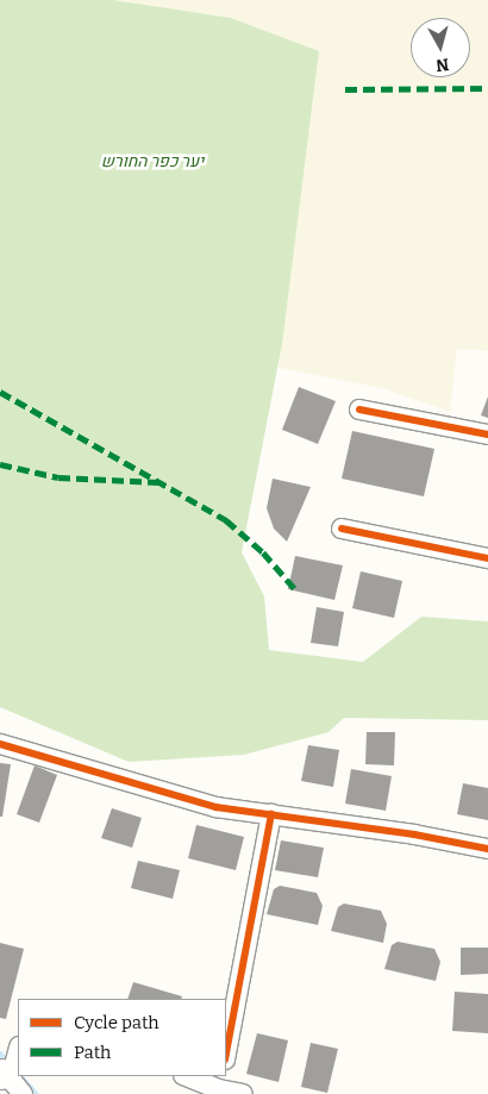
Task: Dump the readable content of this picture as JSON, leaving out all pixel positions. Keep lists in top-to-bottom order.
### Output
{
  "parks": ["יער כפר החורש"],
  "legend": ["Cycle path", "Path"],
  "north": "bottom"
}
